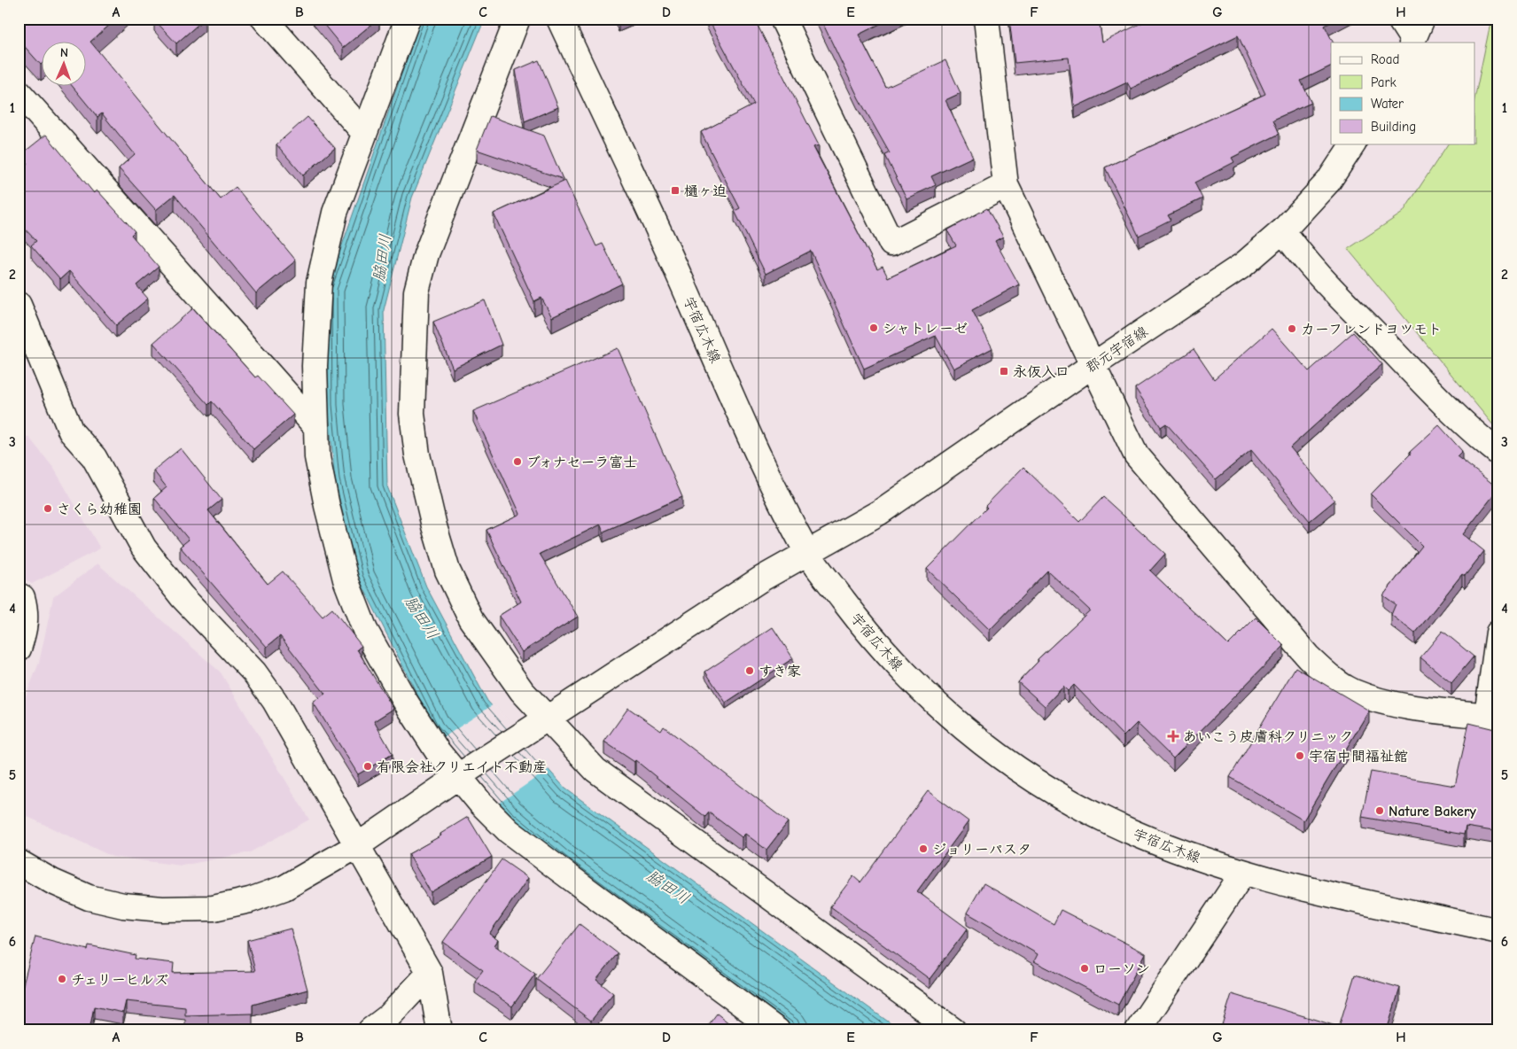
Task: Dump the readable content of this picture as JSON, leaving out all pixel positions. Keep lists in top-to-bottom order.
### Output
{
  "streets": {
    "street": ["宇宿広木線", "郡元宇宿線"]
  },
  "crossings": [
    ["宇宿広木線", "郡元宇宿線"]
  ],
  "water": ["脇田川"],
  "places": {
    "transit": ["樋ヶ迫", "永仮入口"],
    "other": [
      "シャトレーゼ",
      "カーフレンドヨツモト",
      "ブォナセーラ富士",
      "さくら幼稚園",
      "すき家",
      "宇宿中間福祉館",
      "有限会社クリエイト不動産",
      "Nature Bakery",
      "ジョリーパスタ",
      "ローソン",
      "チェリーヒルズ"
    ],
    "health": ["あいこう皮膚科クリニック"]
  },
  "legend": [
    "Road",
    "Park",
    "Water",
    "Building"
  ],
  "north": "top",
  "grid": {
    "columns": [
      "A",
      "B",
      "C",
      "D",
      "E",
      "F",
      "G",
      "H"
    ],
    "rows": [
      "1",
      "2",
      "3",
      "4",
      "5",
      "6"
    ]
  }
}
